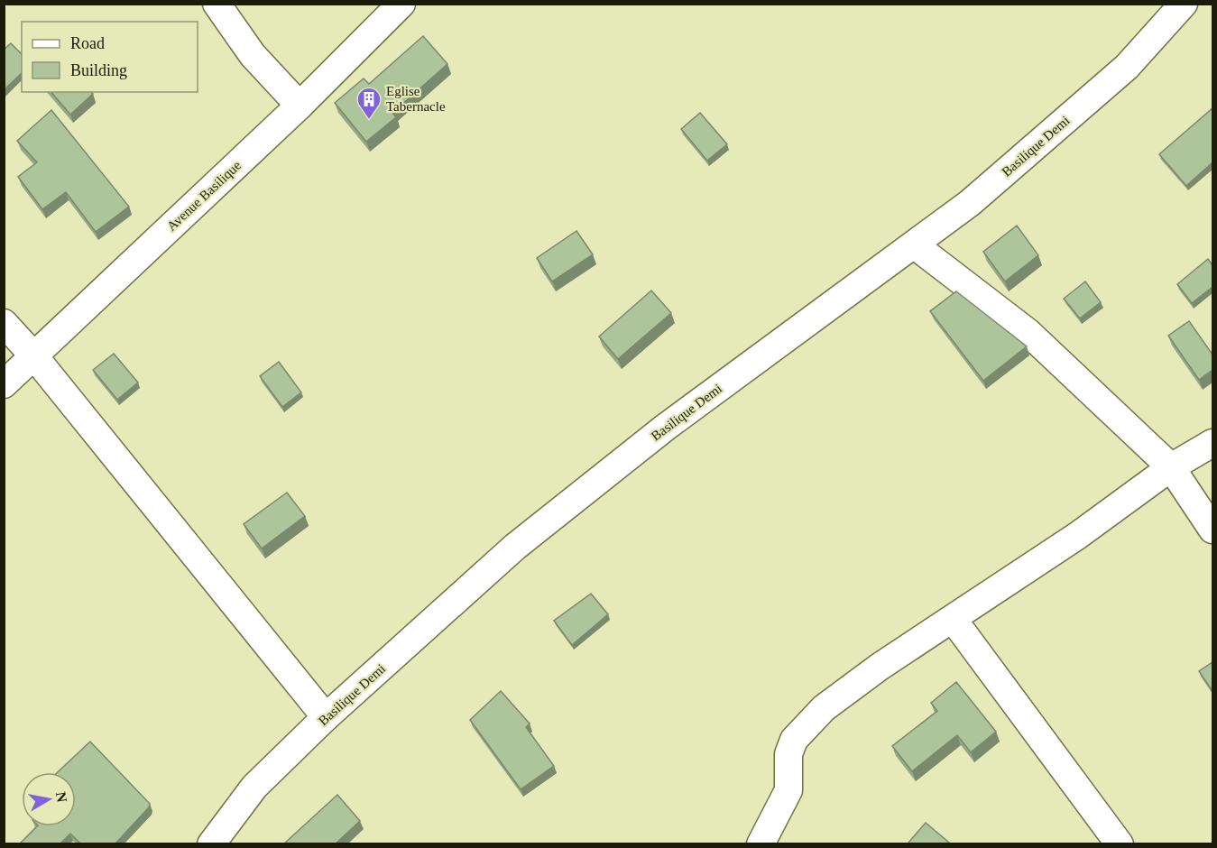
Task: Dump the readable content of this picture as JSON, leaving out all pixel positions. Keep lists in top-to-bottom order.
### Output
{
  "streets": {
    "street": ["Basilique Demi", "Avenue Basilique"]
  },
  "places": {
    "building": ["Eglise Tabernacle"]
  },
  "legend": ["Road", "Building"],
  "north": "right"
}
